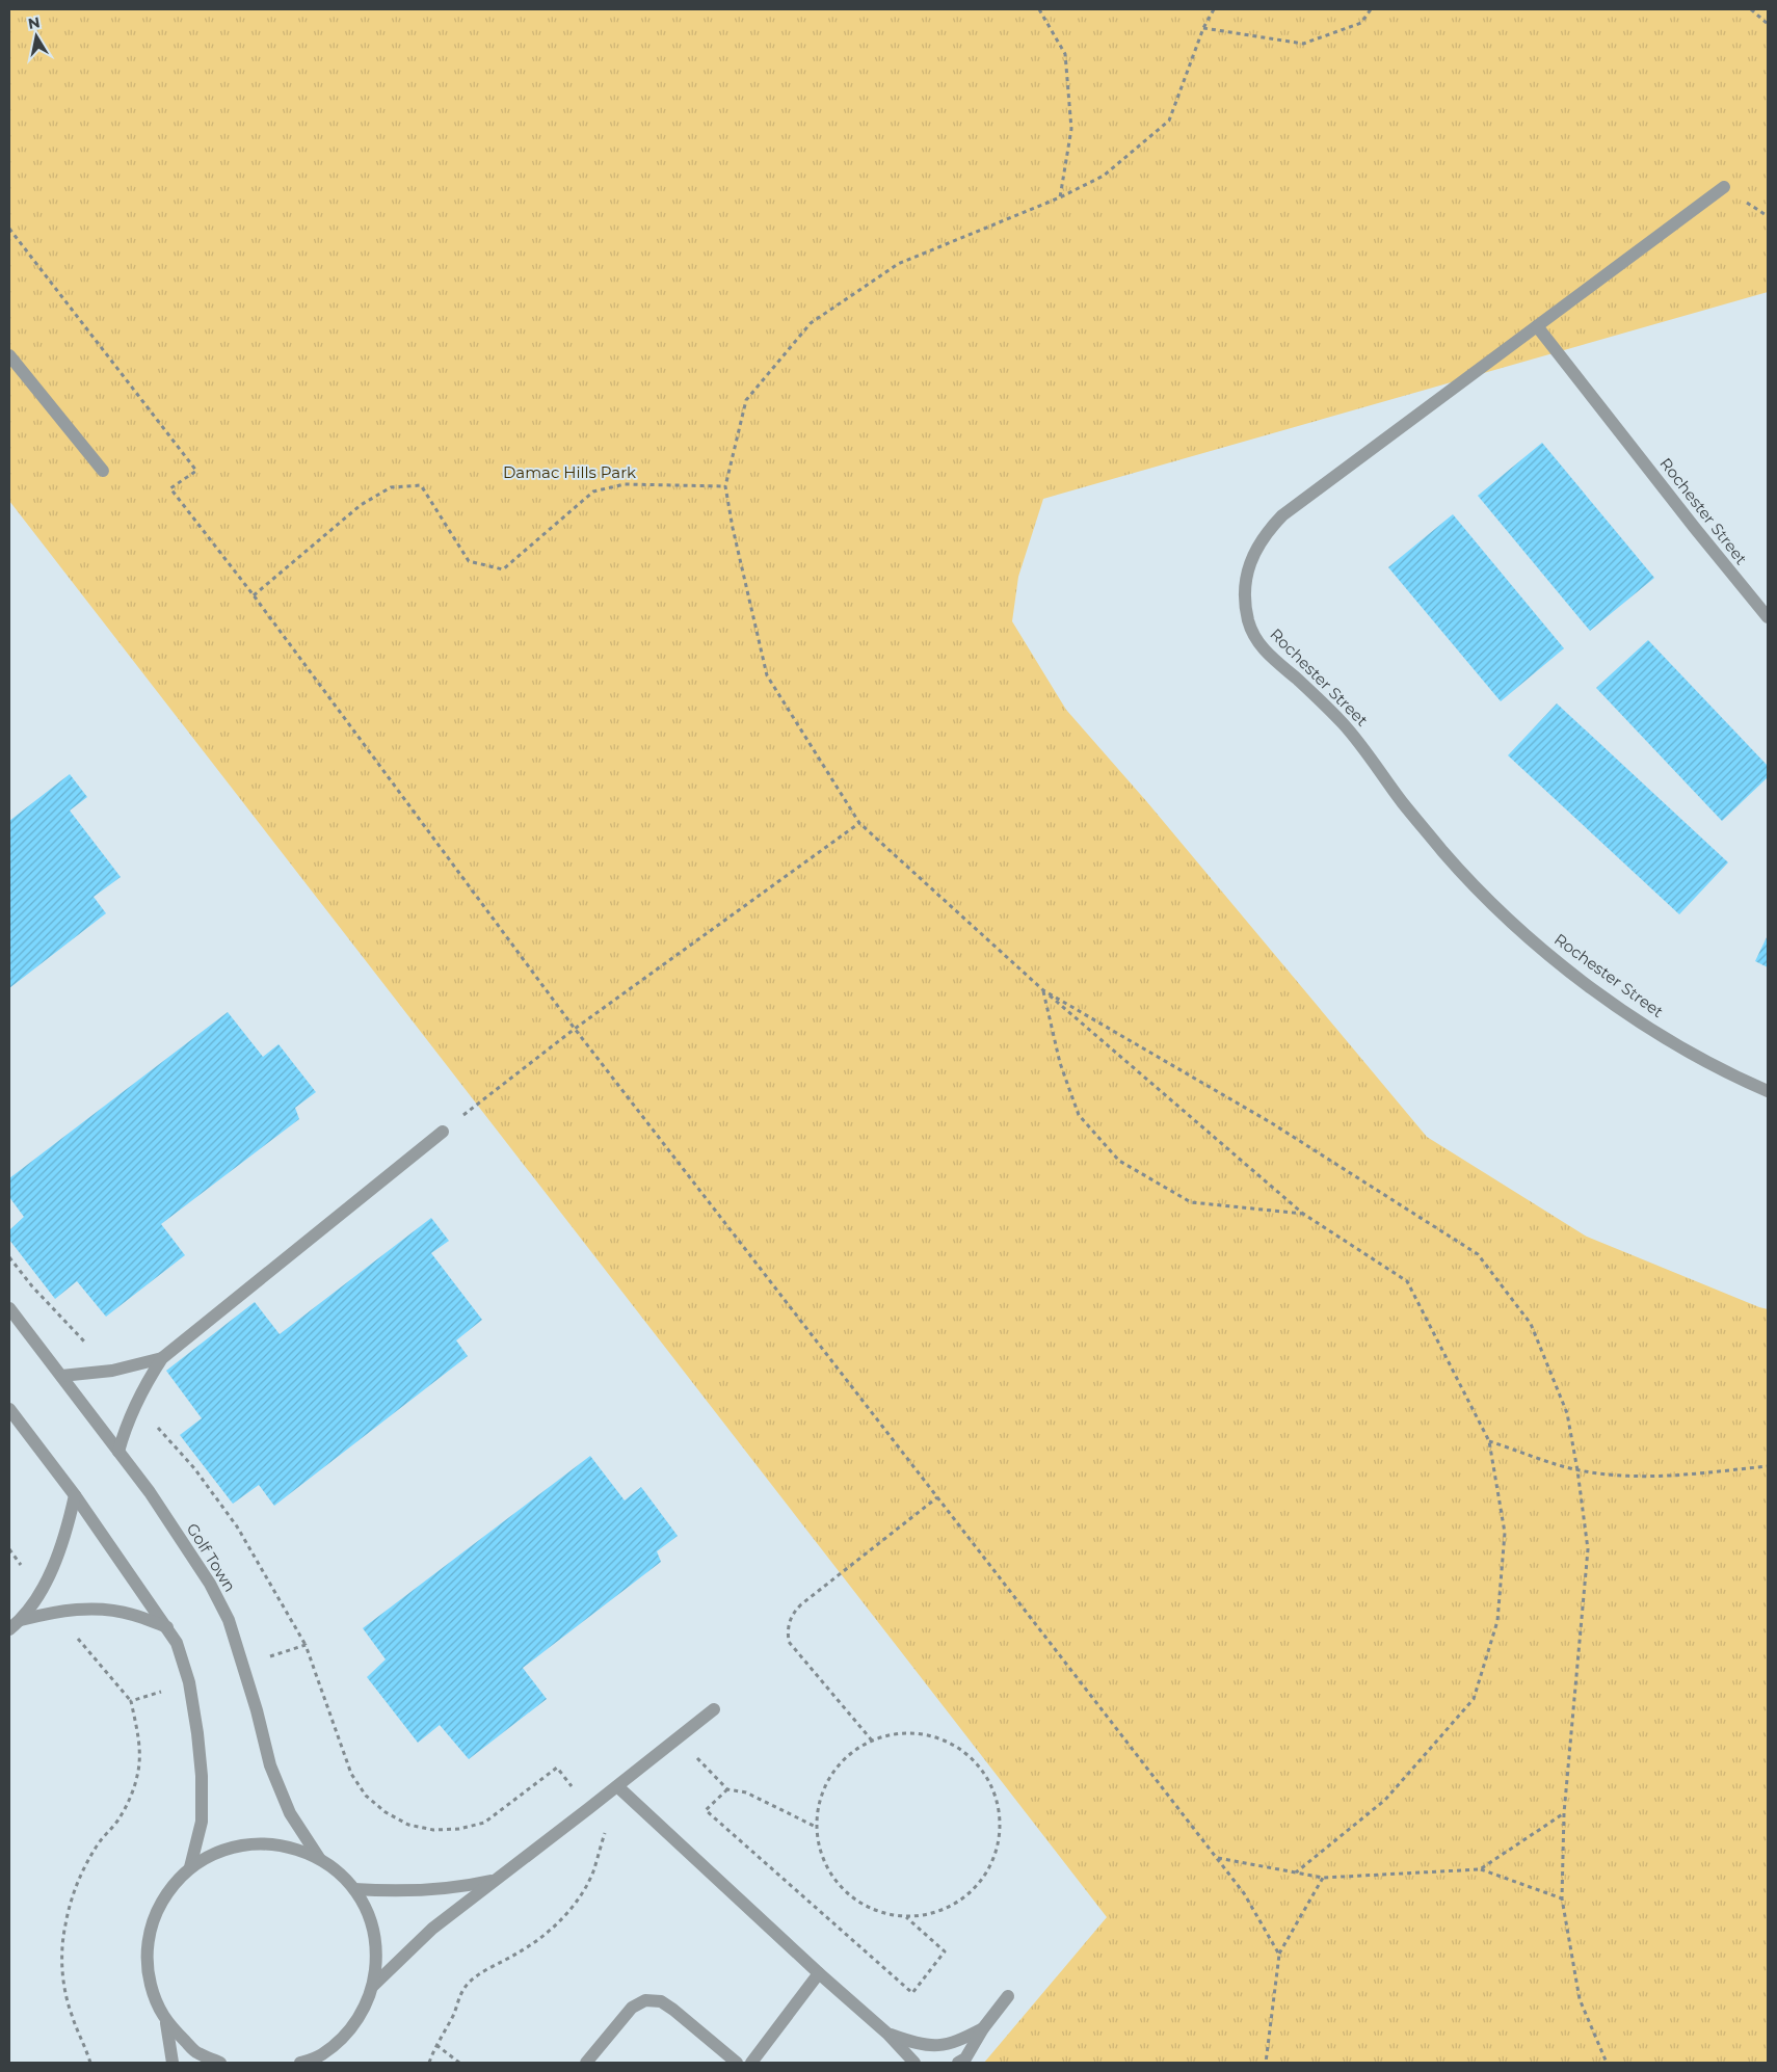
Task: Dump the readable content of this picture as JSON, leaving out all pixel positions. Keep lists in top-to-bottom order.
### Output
{
  "streets": {
    "street": ["Rochester Street", "Golf Town"]
  },
  "parks": ["Damac Hills Park"],
  "north": "top"
}
